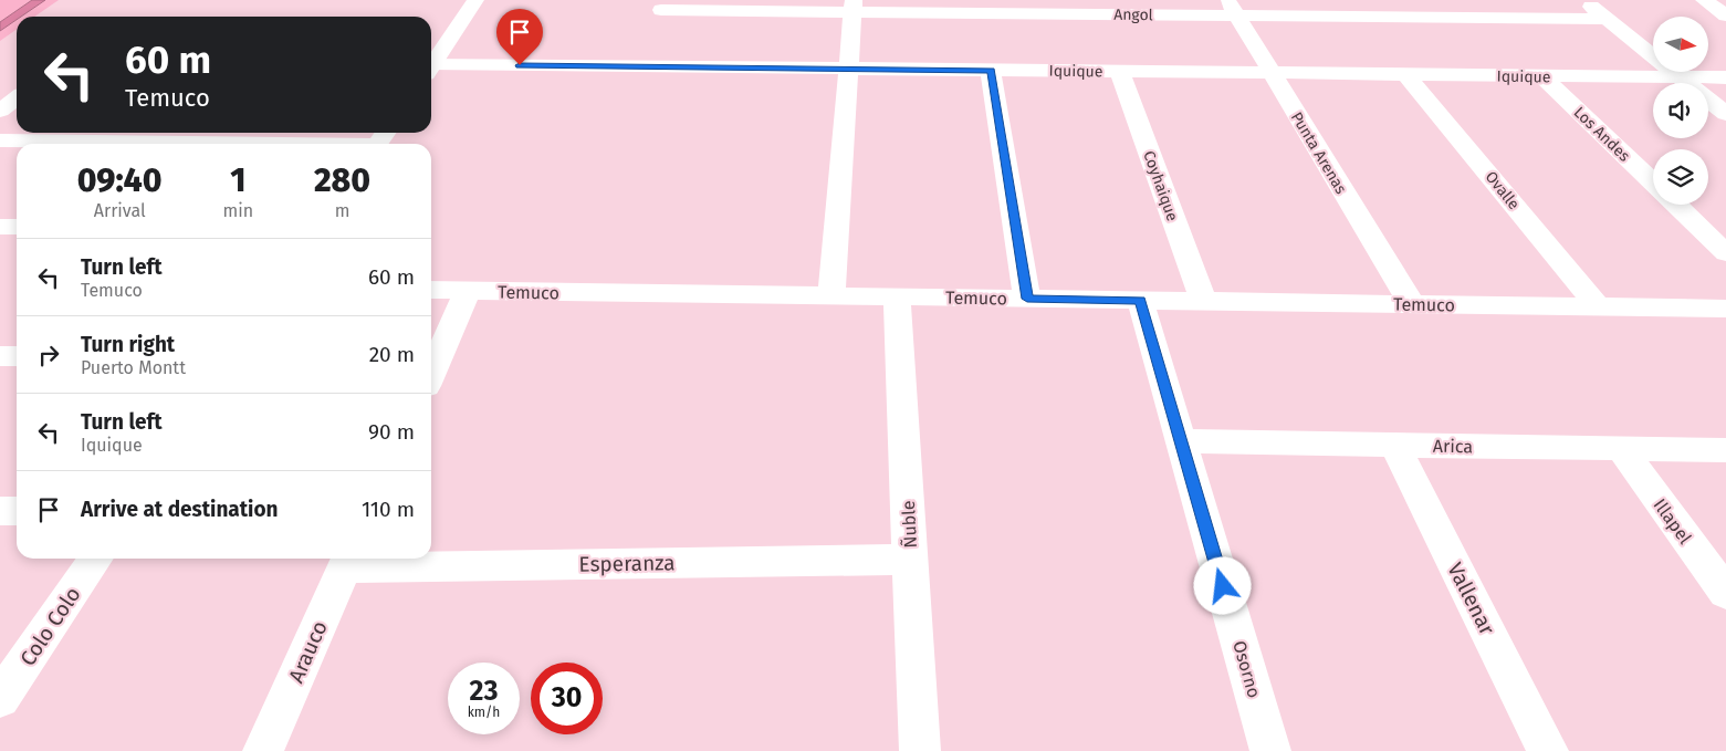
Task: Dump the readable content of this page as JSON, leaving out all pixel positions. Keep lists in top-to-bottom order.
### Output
{
  "streets": {
    "street": [
      "Angol",
      "Iquique",
      "Los Andes",
      "Punta Arenas",
      "Coyhaique",
      "Ovalle",
      "Temuco",
      "Arica",
      "Illapel",
      "Ñuble",
      "Esperanza",
      "Vallenar",
      "Colo Colo",
      "Arauco",
      "Osorno"
    ]
  },
  "crossings": [
    ["Angol", "Punta Arenas"],
    ["Iquique", "Los Andes"],
    ["Iquique", "Punta Arenas"],
    ["Iquique", "Coyhaique"],
    ["Iquique", "Ovalle"],
    ["Punta Arenas", "Temuco"],
    ["Coyhaique", "Temuco"],
    ["Ovalle", "Temuco"],
    ["Temuco", "Ñuble"],
    ["Temuco", "Osorno"],
    ["Arica", "Illapel"],
    ["Arica", "Vallenar"],
    ["Arica", "Osorno"],
    ["Ñuble", "Esperanza"],
    ["Esperanza", "Arauco"]
  ],
  "north": "right",
  "page": {
    "turn": ["60 m", "Temuco"],
    "eta": [
      "09:40",
      "Arrival",
      "1",
      "min",
      "280",
      "m"
    ],
    "list": [
      {
        "name": "Turn left",
        "note": "Temuco",
        "value": "60 m"
      },
      {
        "name": "Turn right",
        "note": "Puerto Montt",
        "value": "20 m"
      },
      {
        "name": "Turn left",
        "note": "Iquique",
        "value": "90 m"
      },
      {
        "name": "Arrive at destination",
        "value": "110 m"
      }
    ],
    "speed": "23 km/h",
    "limit": "30"
  }
}
